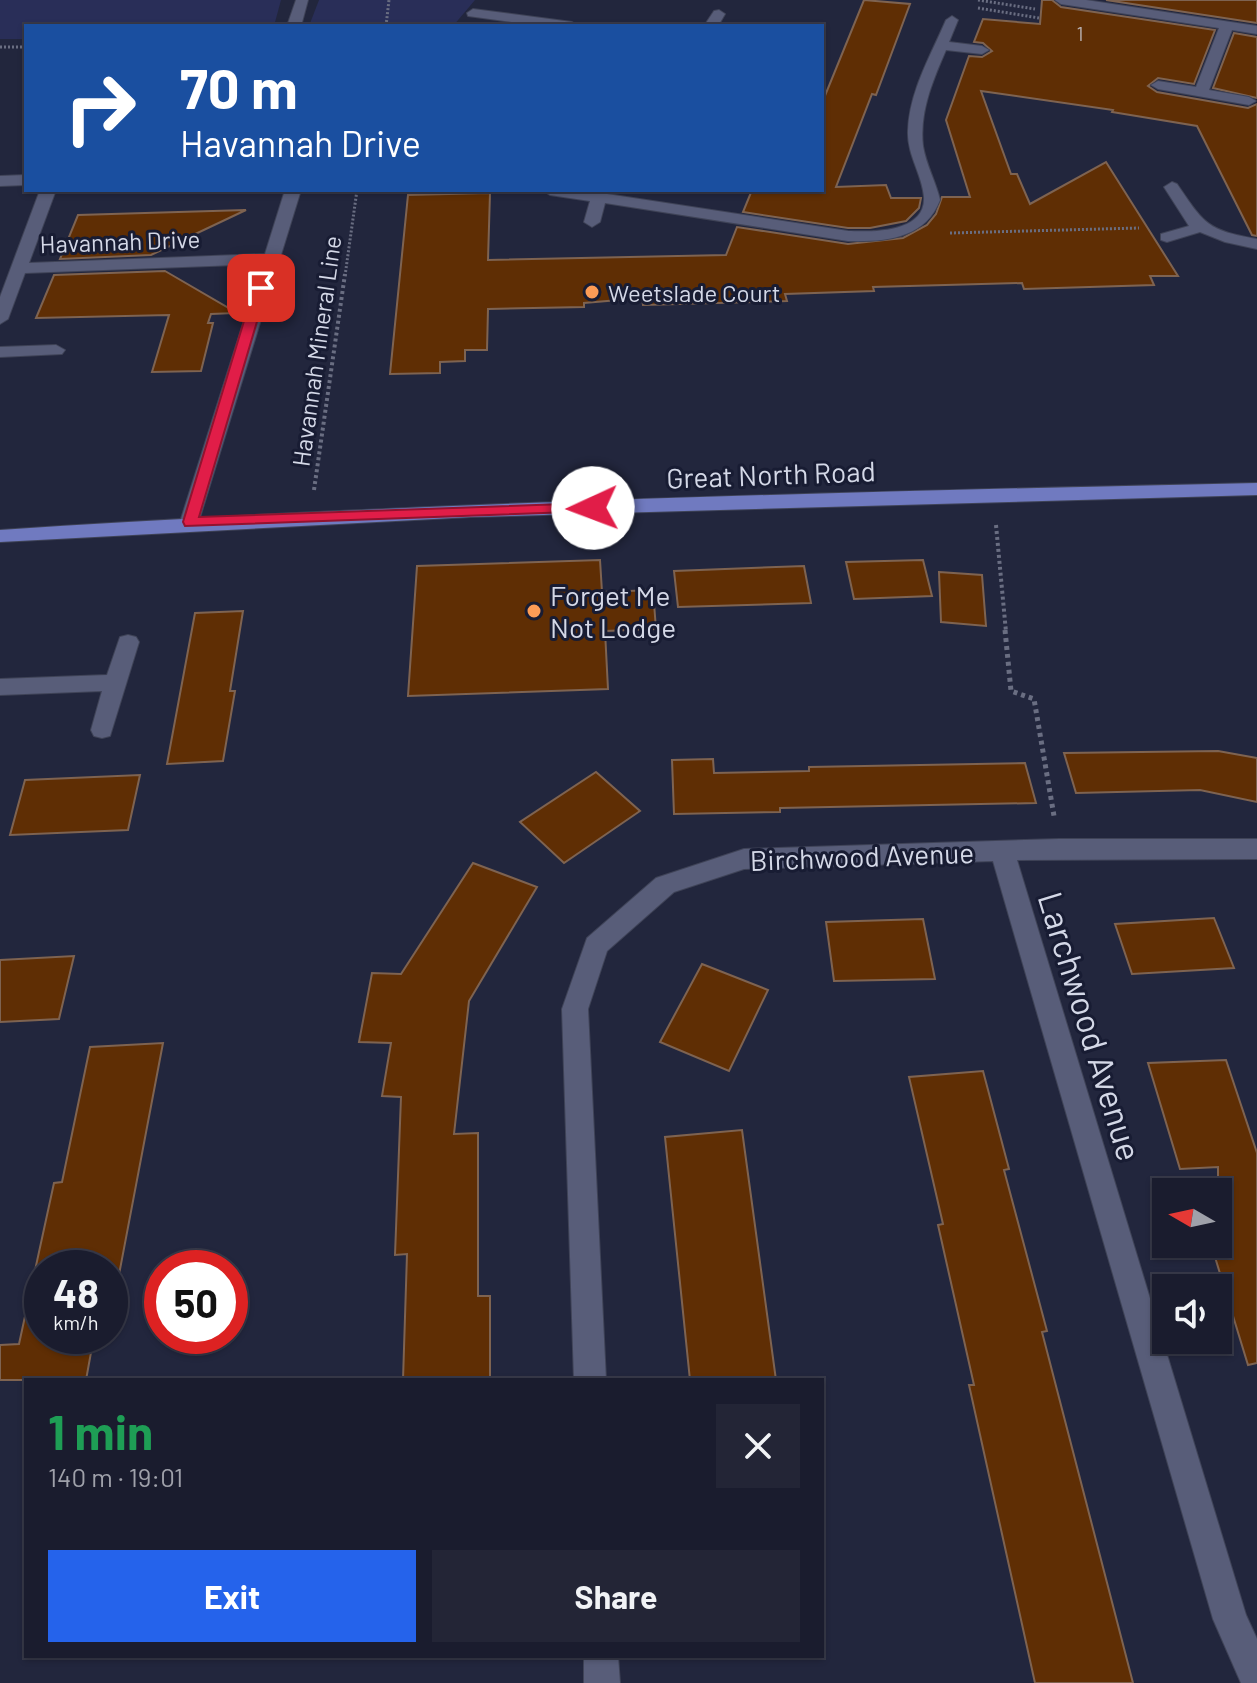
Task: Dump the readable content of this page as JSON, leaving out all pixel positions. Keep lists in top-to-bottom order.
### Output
{
  "streets": {
    "main road": ["Great North Road"],
    "street": ["Havannah Drive", "Birchwood Avenue", "Larchwood Avenue"],
    "path": ["Havannah Mineral Line"]
  },
  "crossings": [
    ["Havannah Mineral Line", "Great North Road"],
    ["Birchwood Avenue", "Larchwood Avenue"]
  ],
  "places": ["Weetslade Court", "Forget Me Not Lodge"],
  "house_numbers": ["1"],
  "north": "left",
  "page": {
    "turn": ["70 m", "Havannah Drive"],
    "speed": "48 km/h",
    "limit": "50",
    "heading": ["1 min", "140 m · 19:01"],
    "buttons": ["Exit", "Share"]
  }
}
